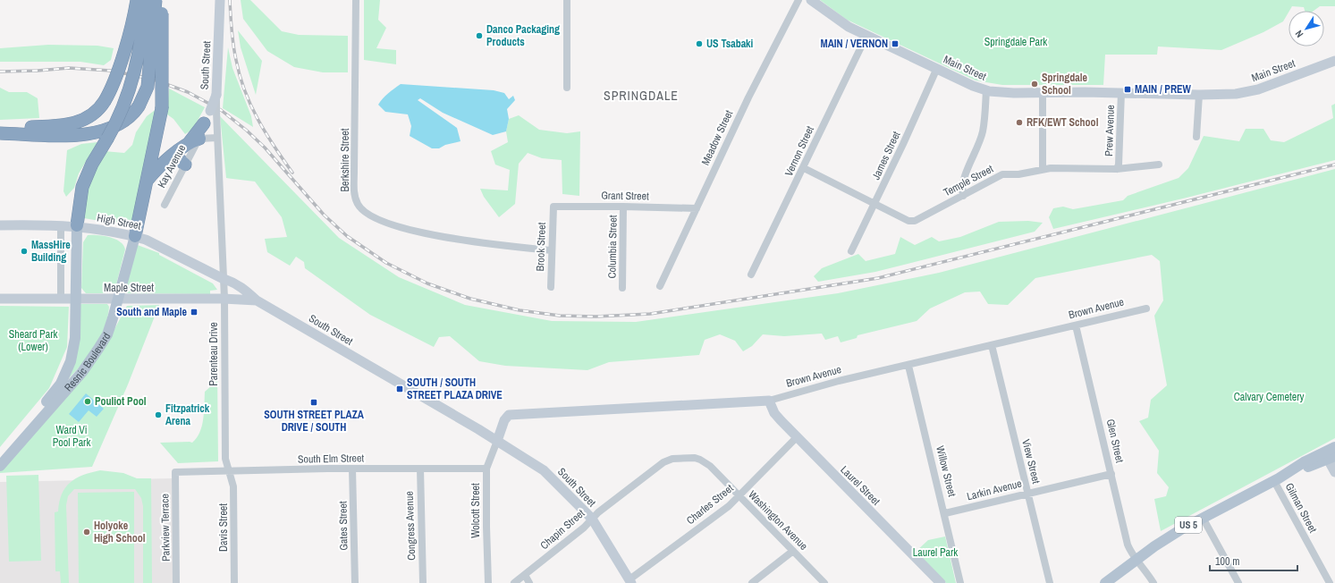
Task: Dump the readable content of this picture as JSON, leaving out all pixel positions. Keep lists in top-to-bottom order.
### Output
{
  "streets": {
    "main road": [
      "South Street",
      "Main Street",
      "High Street",
      "Maple Street",
      "Brown Avenue",
      "Resnic Boulevard",
      "Laurel Street",
      "US 5"
    ],
    "street": [
      "Prew Avenue",
      "Meadow Street",
      "Vernon Street",
      "James Street",
      "Berkshire Street",
      "Kay Avenue",
      "Temple Street",
      "Grant Street",
      "Brook Street",
      "Columbia Street",
      "Parenteau Drive",
      "Glen Street",
      "South Elm Street",
      "View Street",
      "Willow Street",
      "Larkin Avenue",
      "Charles Street",
      "Gilman Street",
      "Wolcott Street",
      "Washington Avenue",
      "Gates Street",
      "Congress Avenue",
      "Parkview Terrace",
      "Davis Street",
      "Chapin Street"
    ]
  },
  "crossings": [
    ["South Street", "High Street"],
    ["South Street", "Maple Street"],
    ["South Street", "Brown Avenue"],
    ["South Street", "Parenteau Drive"],
    ["South Street", "Charles Street"],
    ["South Street", "Wolcott Street"],
    ["South Street", "Chapin Street"],
    ["Main Street", "Prew Avenue"],
    ["Main Street", "Vernon Street"],
    ["Main Street", "James Street"],
    ["Prew Avenue", "Temple Street"],
    ["Meadow Street", "Grant Street"],
    ["Vernon Street", "Temple Street"],
    ["James Street", "Temple Street"],
    ["Berkshire Street", "Brook Street"],
    ["Grant Street", "Brook Street"],
    ["Grant Street", "Columbia Street"],
    ["High Street", "Parenteau Drive"],
    ["High Street", "Resnic Boulevard"],
    ["Maple Street", "Parenteau Drive"],
    ["Maple Street", "Resnic Boulevard"],
    ["Brown Avenue", "Glen Street"],
    ["Brown Avenue", "View Street"],
    ["Brown Avenue", "Willow Street"],
    ["Brown Avenue", "Laurel Street"],
    ["Brown Avenue", "Wolcott Street"],
    ["Parenteau Drive", "South Elm Street"],
    ["Parenteau Drive", "Davis Street"],
    ["Glen Street", "Larkin Avenue"],
    ["Glen Street", "US 5"],
    ["South Elm Street", "Wolcott Street"],
    ["South Elm Street", "Gates Street"],
    ["South Elm Street", "Congress Avenue"],
    ["South Elm Street", "Parkview Terrace"],
    ["South Elm Street", "Davis Street"],
    ["View Street", "Larkin Avenue"],
    ["Willow Street", "Larkin Avenue"],
    ["Laurel Street", "Charles Street"],
    ["Charles Street", "Washington Avenue"],
    ["Gilman Street", "US 5"],
    ["Washington Avenue", "Chapin Street"]
  ],
  "districts": ["SPRINGDALE"],
  "parks": [
    "Springdale Park",
    "Sheard Park (Lower)",
    "Calvary Cemetery",
    "Ward Vi Pool Park",
    "Laurel Park"
  ],
  "places": {
    "other": [
      "Danco Packaging Products",
      "US Tsabaki",
      "Springdale School",
      "RFK/EWT School",
      "MassHire Building",
      "Pouliot Pool",
      "Fitzpatrick Arena",
      "Holyoke High School"
    ],
    "transit": [
      "MAIN / VERNON",
      "MAIN / PREW",
      "South and Maple",
      "SOUTH / SOUTH STREET PLAZA DRIVE",
      "SOUTH STREET PLAZA DRIVE / SOUTH"
    ]
  },
  "scale_bar": "100 m",
  "north": "bottom left"
}
